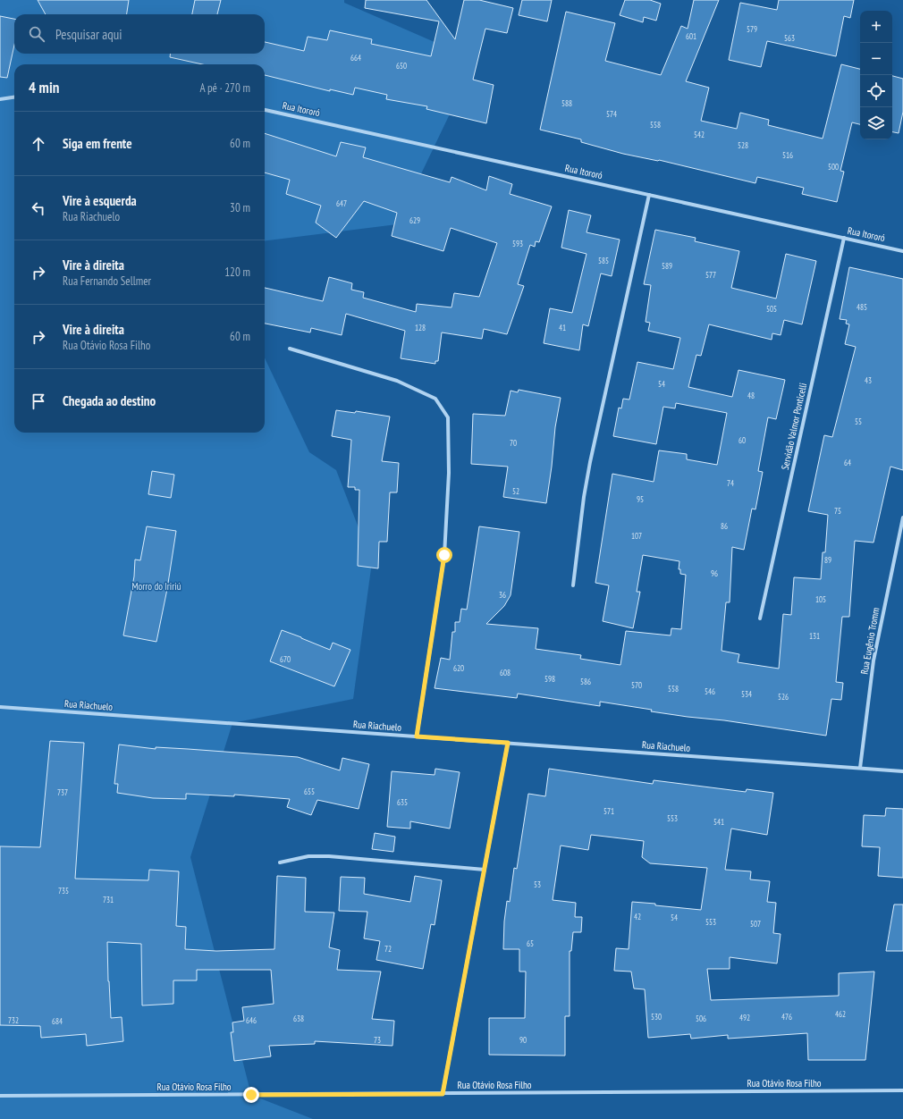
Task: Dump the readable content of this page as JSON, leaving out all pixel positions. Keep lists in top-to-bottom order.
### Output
{
  "streets": {
    "street": [
      "Rua Itororó",
      "Servidão Valmor Ponticelli",
      "Rua Eugênio Tromm",
      "Rua Riachuelo",
      "Rua Otávio Rosa Filho"
    ]
  },
  "crossings": [
    ["Rua Itororó", "Servidão Valmor Ponticelli"],
    ["Rua Eugênio Tromm", "Rua Riachuelo"]
  ],
  "parks": ["Morro do Iririú"],
  "house_numbers": [
    "579",
    "601",
    "563",
    "664",
    "650",
    "588",
    "574",
    "558",
    "542",
    "528",
    "516",
    "500",
    "647",
    "629",
    "593",
    "585",
    "589",
    "577",
    "485",
    "505",
    "128",
    "41",
    "43",
    "54",
    "48",
    "55",
    "60",
    "70",
    "64",
    "74",
    "52",
    "95",
    "75",
    "86",
    "107",
    "89",
    "96",
    "36",
    "105",
    "131",
    "670",
    "620",
    "608",
    "598",
    "586",
    "570",
    "558",
    "546",
    "534",
    "526",
    "655",
    "737",
    "635",
    "571",
    "553",
    "541",
    "53",
    "735",
    "731",
    "42",
    "54",
    "553",
    "507",
    "65",
    "72",
    "462",
    "530",
    "476",
    "492",
    "638",
    "506",
    "732",
    "646",
    "684",
    "73",
    "90"
  ],
  "page": {
    "map_buttons": ["+", "−"],
    "search": "Pesquisar aqui",
    "heading": ["4 min", "A pé · 270 m"],
    "list": [
      ["Siga em frente", "60 m"],
      ["Vire à esquerda", "Rua Riachuelo", "30 m"],
      ["Vire à direita", "Rua Fernando Sellmer", "120 m"],
      ["Vire à direita", "Rua Otávio Rosa Filho", "60 m"],
      "Chegada ao destino"
    ]
  }
}
